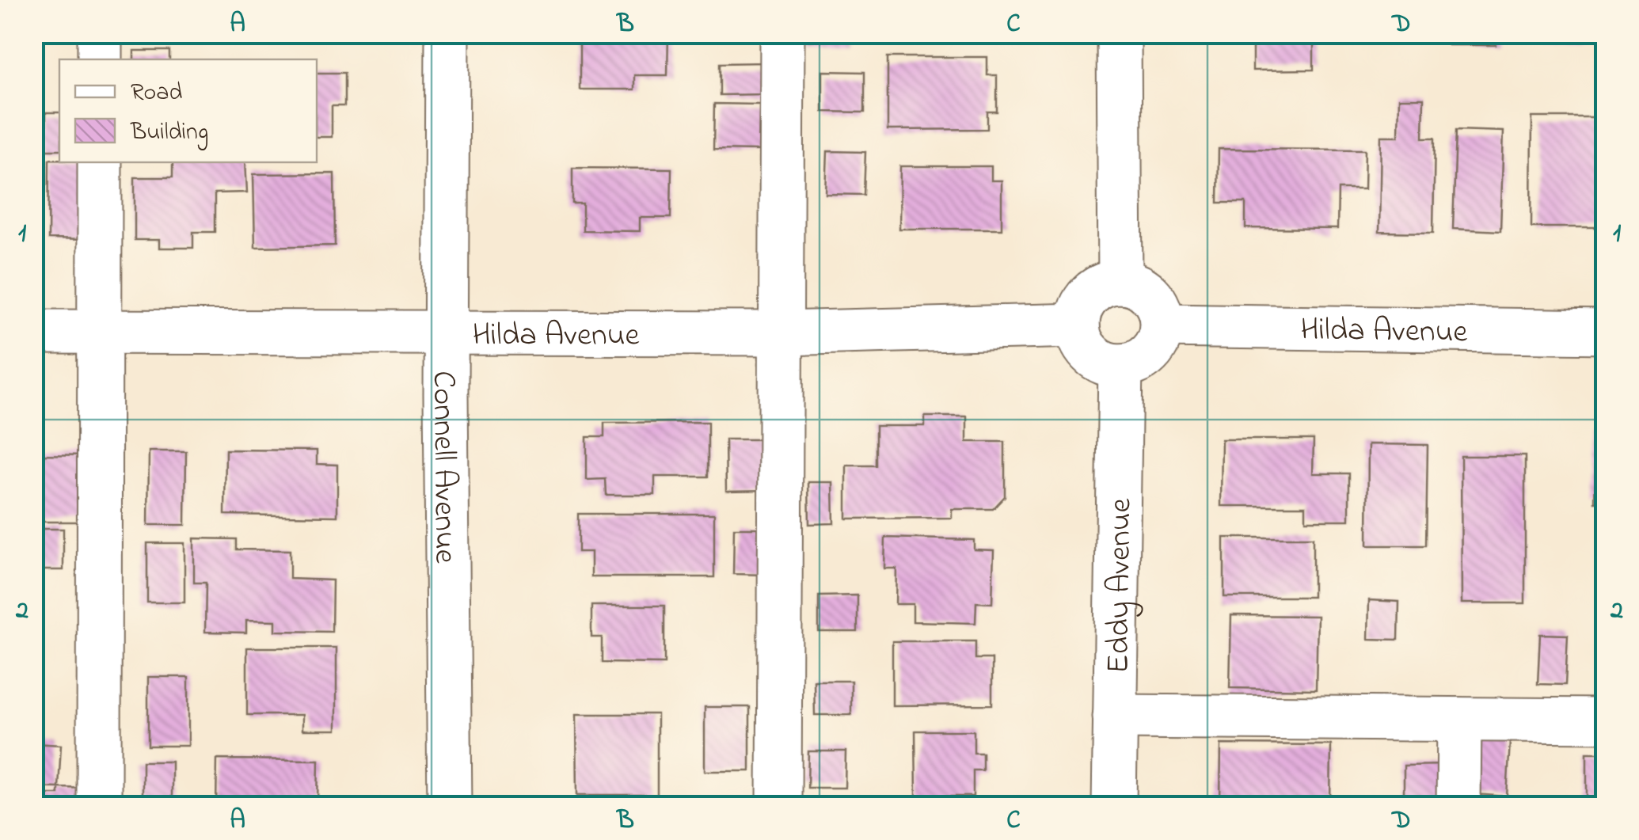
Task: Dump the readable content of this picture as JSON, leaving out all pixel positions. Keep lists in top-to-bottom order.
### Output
{
  "streets": {
    "street": ["Hilda Avenue", "Connell Avenue", "Eddy Avenue"]
  },
  "crossings": [
    ["Hilda Avenue", "Connell Avenue"],
    ["Hilda Avenue", "Eddy Avenue"]
  ],
  "legend": ["Road", "Building"],
  "grid": {
    "columns": [
      "A",
      "B",
      "C",
      "D"
    ],
    "rows": ["1", "2"]
  }
}
